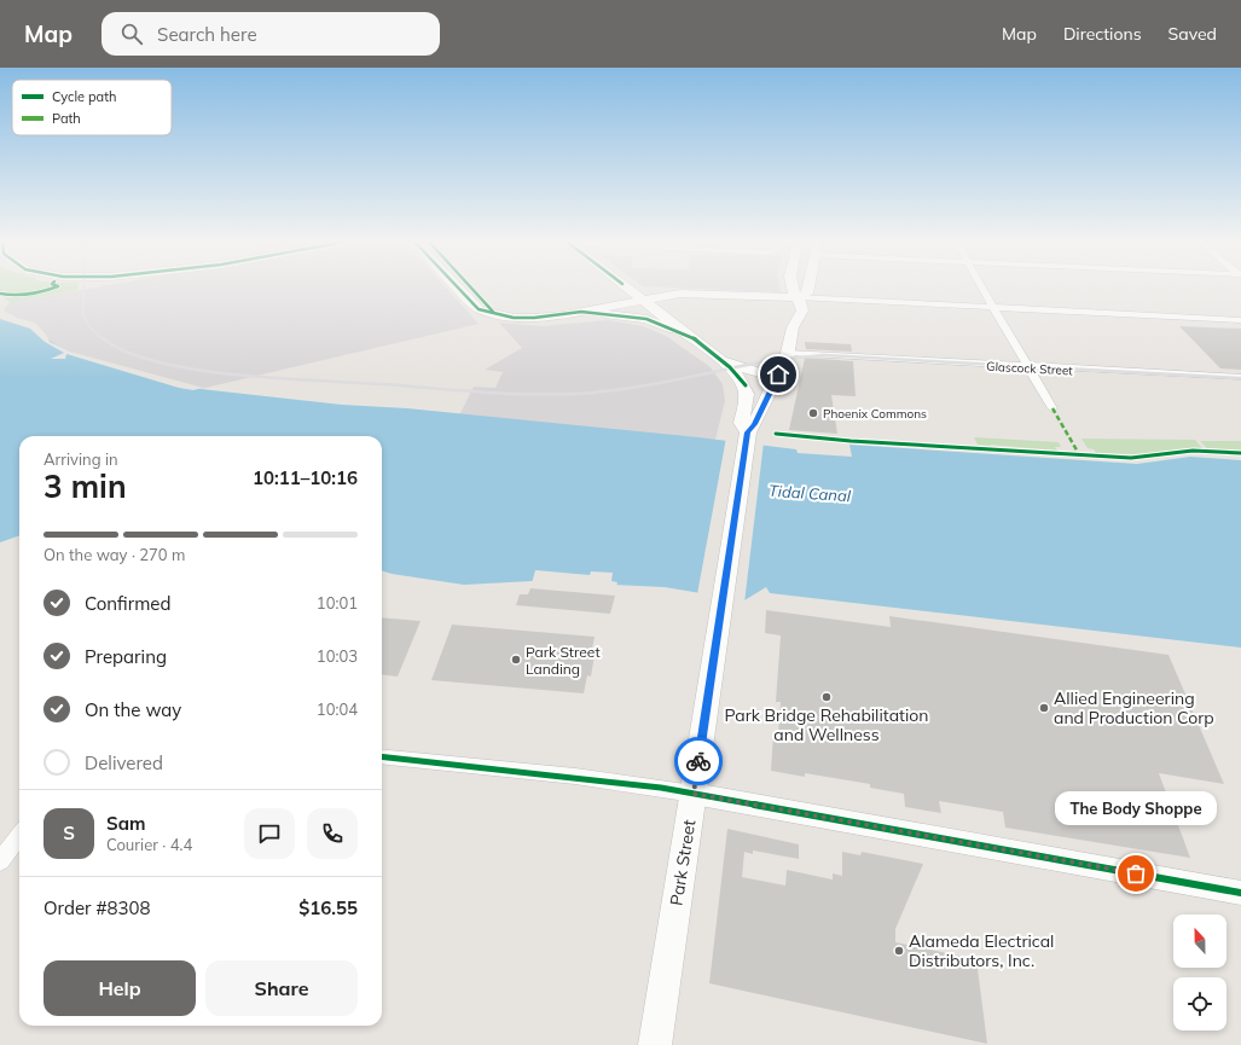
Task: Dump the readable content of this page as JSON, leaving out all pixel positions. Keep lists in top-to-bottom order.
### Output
{
  "streets": {
    "main road": ["Park Street"],
    "street": ["Glascock Street"]
  },
  "water": ["Tidal Canal"],
  "places": [
    "Phoenix Commons",
    "Park Street Landing",
    "Park Bridge Rehabilitation and Wellness",
    "Allied Engineering and Production Corp",
    "The Body Shoppe",
    "Alameda Electrical Distributors, Inc."
  ],
  "legend": ["Cycle path", "Path"],
  "north": "top",
  "page": {
    "header": "Map",
    "search": "Search here",
    "nav": ["Map", "Directions", "Saved"],
    "heading": ["3 min", "Arriving in", "10:11–10:16"],
    "panel": [
      "Sam",
      "Courier · 4.4",
      "Order #8308",
      "$16.55"
    ],
    "bar": "On the way · 270 m",
    "list": [
      ["Confirmed", "10:01"],
      ["Preparing", "10:03"],
      ["On the way", "10:04"],
      "Delivered"
    ],
    "bubble": "The Body Shoppe",
    "round": "S",
    "buttons": ["Help", "Share"]
  }
}
